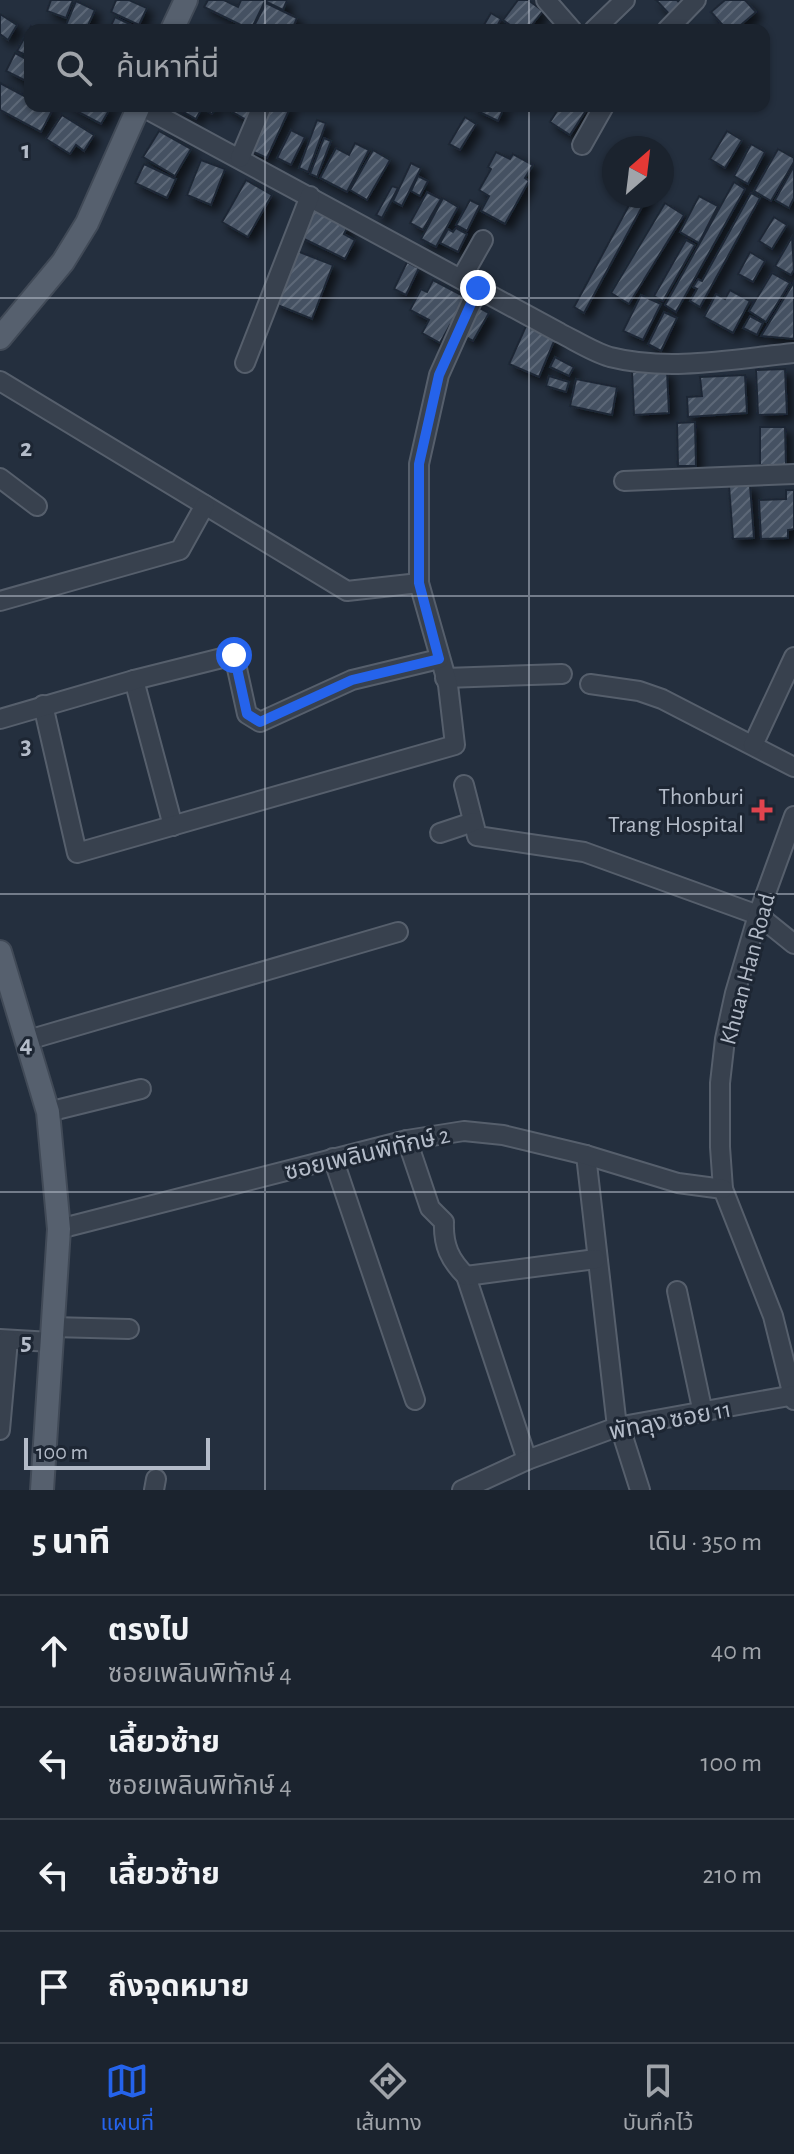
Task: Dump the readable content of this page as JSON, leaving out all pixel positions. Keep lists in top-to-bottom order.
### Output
{
  "streets": {
    "street": ["Khuan Han Road", "ซอยเพลินพิทักษ์ 2", "พัทลุง ซอย 11"]
  },
  "crossings": [
    ["Khuan Han Road", "ซอยเพลินพิทักษ์ 2"],
    ["Khuan Han Road", "พัทลุง ซอย 11"]
  ],
  "places": {
    "health": ["Thonburi Trang Hospital"]
  },
  "scale_bar": "100 m",
  "north": "top right",
  "page": {
    "search": "ค้นหาที่นี่",
    "scale": "100 m",
    "heading": ["5 นาที", "เดิน · 350 m"],
    "list": [
      ["ตรงไป", "ซอยเพลินพิทักษ์ 4", "40 m"],
      ["เลี้ยวซ้าย", "ซอยเพลินพิทักษ์ 4", "100 m"],
      ["เลี้ยวซ้าย", "210 m"],
      "ถึงจุดหมาย"
    ],
    "nav": ["แผนที่", "เส้นทาง", "บันทึกไว้"]
  },
  "grid": {
    "rows": [
      "1",
      "2",
      "3",
      "4",
      "5"
    ]
  }
}
